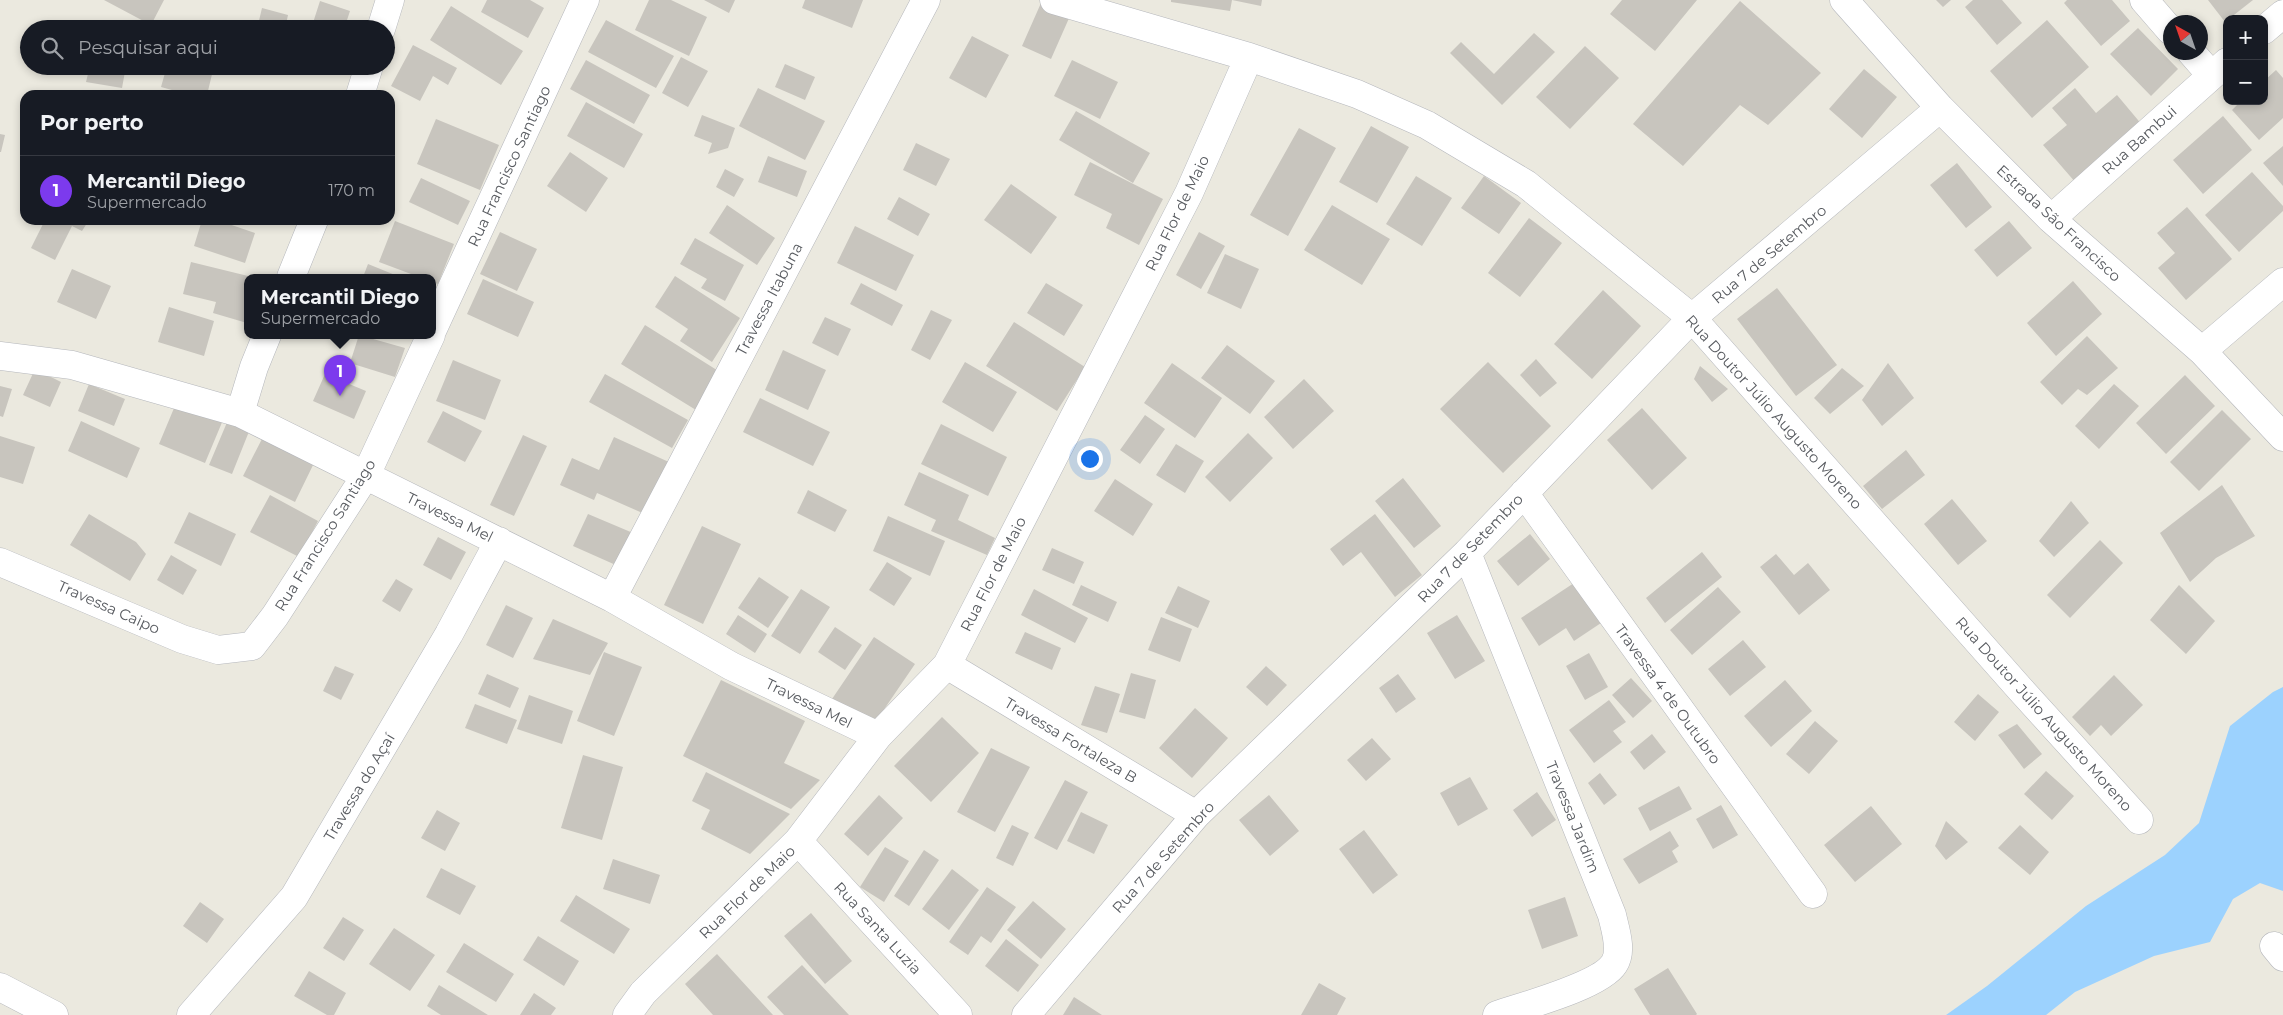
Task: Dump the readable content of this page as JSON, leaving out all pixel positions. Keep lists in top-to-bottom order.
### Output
{
  "streets": {
    "street": [
      "Rua Bambui",
      "Rua Francisco Santiago",
      "Rua Flor de Maio",
      "Estrada São Francisco",
      "Rua 7 de Setembro",
      "Travessa Itabuna",
      "Rua Doutor Júlio Augusto Moreno",
      "Travessa Mel",
      "Travessa Caipo",
      "Travessa 4 de Outubro",
      "Travessa Fortaleza B",
      "Travessa do Açaí",
      "Travessa Jardim",
      "Rua Santa Luzia"
    ]
  },
  "crossings": [
    ["Rua Bambui", "Estrada São Francisco"],
    ["Rua Francisco Santiago", "Travessa Mel"],
    ["Rua Francisco Santiago", "Travessa Caipo"],
    ["Rua Flor de Maio", "Rua Doutor Júlio Augusto Moreno"],
    ["Rua Flor de Maio", "Travessa Mel"],
    ["Rua Flor de Maio", "Travessa Fortaleza B"],
    ["Rua Flor de Maio", "Rua Santa Luzia"],
    ["Estrada São Francisco", "Rua 7 de Setembro"],
    ["Rua 7 de Setembro", "Rua Doutor Júlio Augusto Moreno"],
    ["Rua 7 de Setembro", "Travessa 4 de Outubro"],
    ["Rua 7 de Setembro", "Travessa Fortaleza B"],
    ["Rua 7 de Setembro", "Travessa Jardim"],
    ["Travessa Itabuna", "Travessa Mel"],
    ["Travessa Mel", "Travessa do Açaí"]
  ],
  "north": "top left",
  "page": {
    "map_buttons": ["+", "−"],
    "search": "Pesquisar aqui",
    "heading": "Por perto",
    "list": [
      {
        "mark": "1",
        "name": "Mercantil Diego",
        "note": "Supermercado",
        "value": "170 m"
      }
    ],
    "popup": ["Mercantil Diego", "Supermercado"],
    "pins": "1"
  }
}
